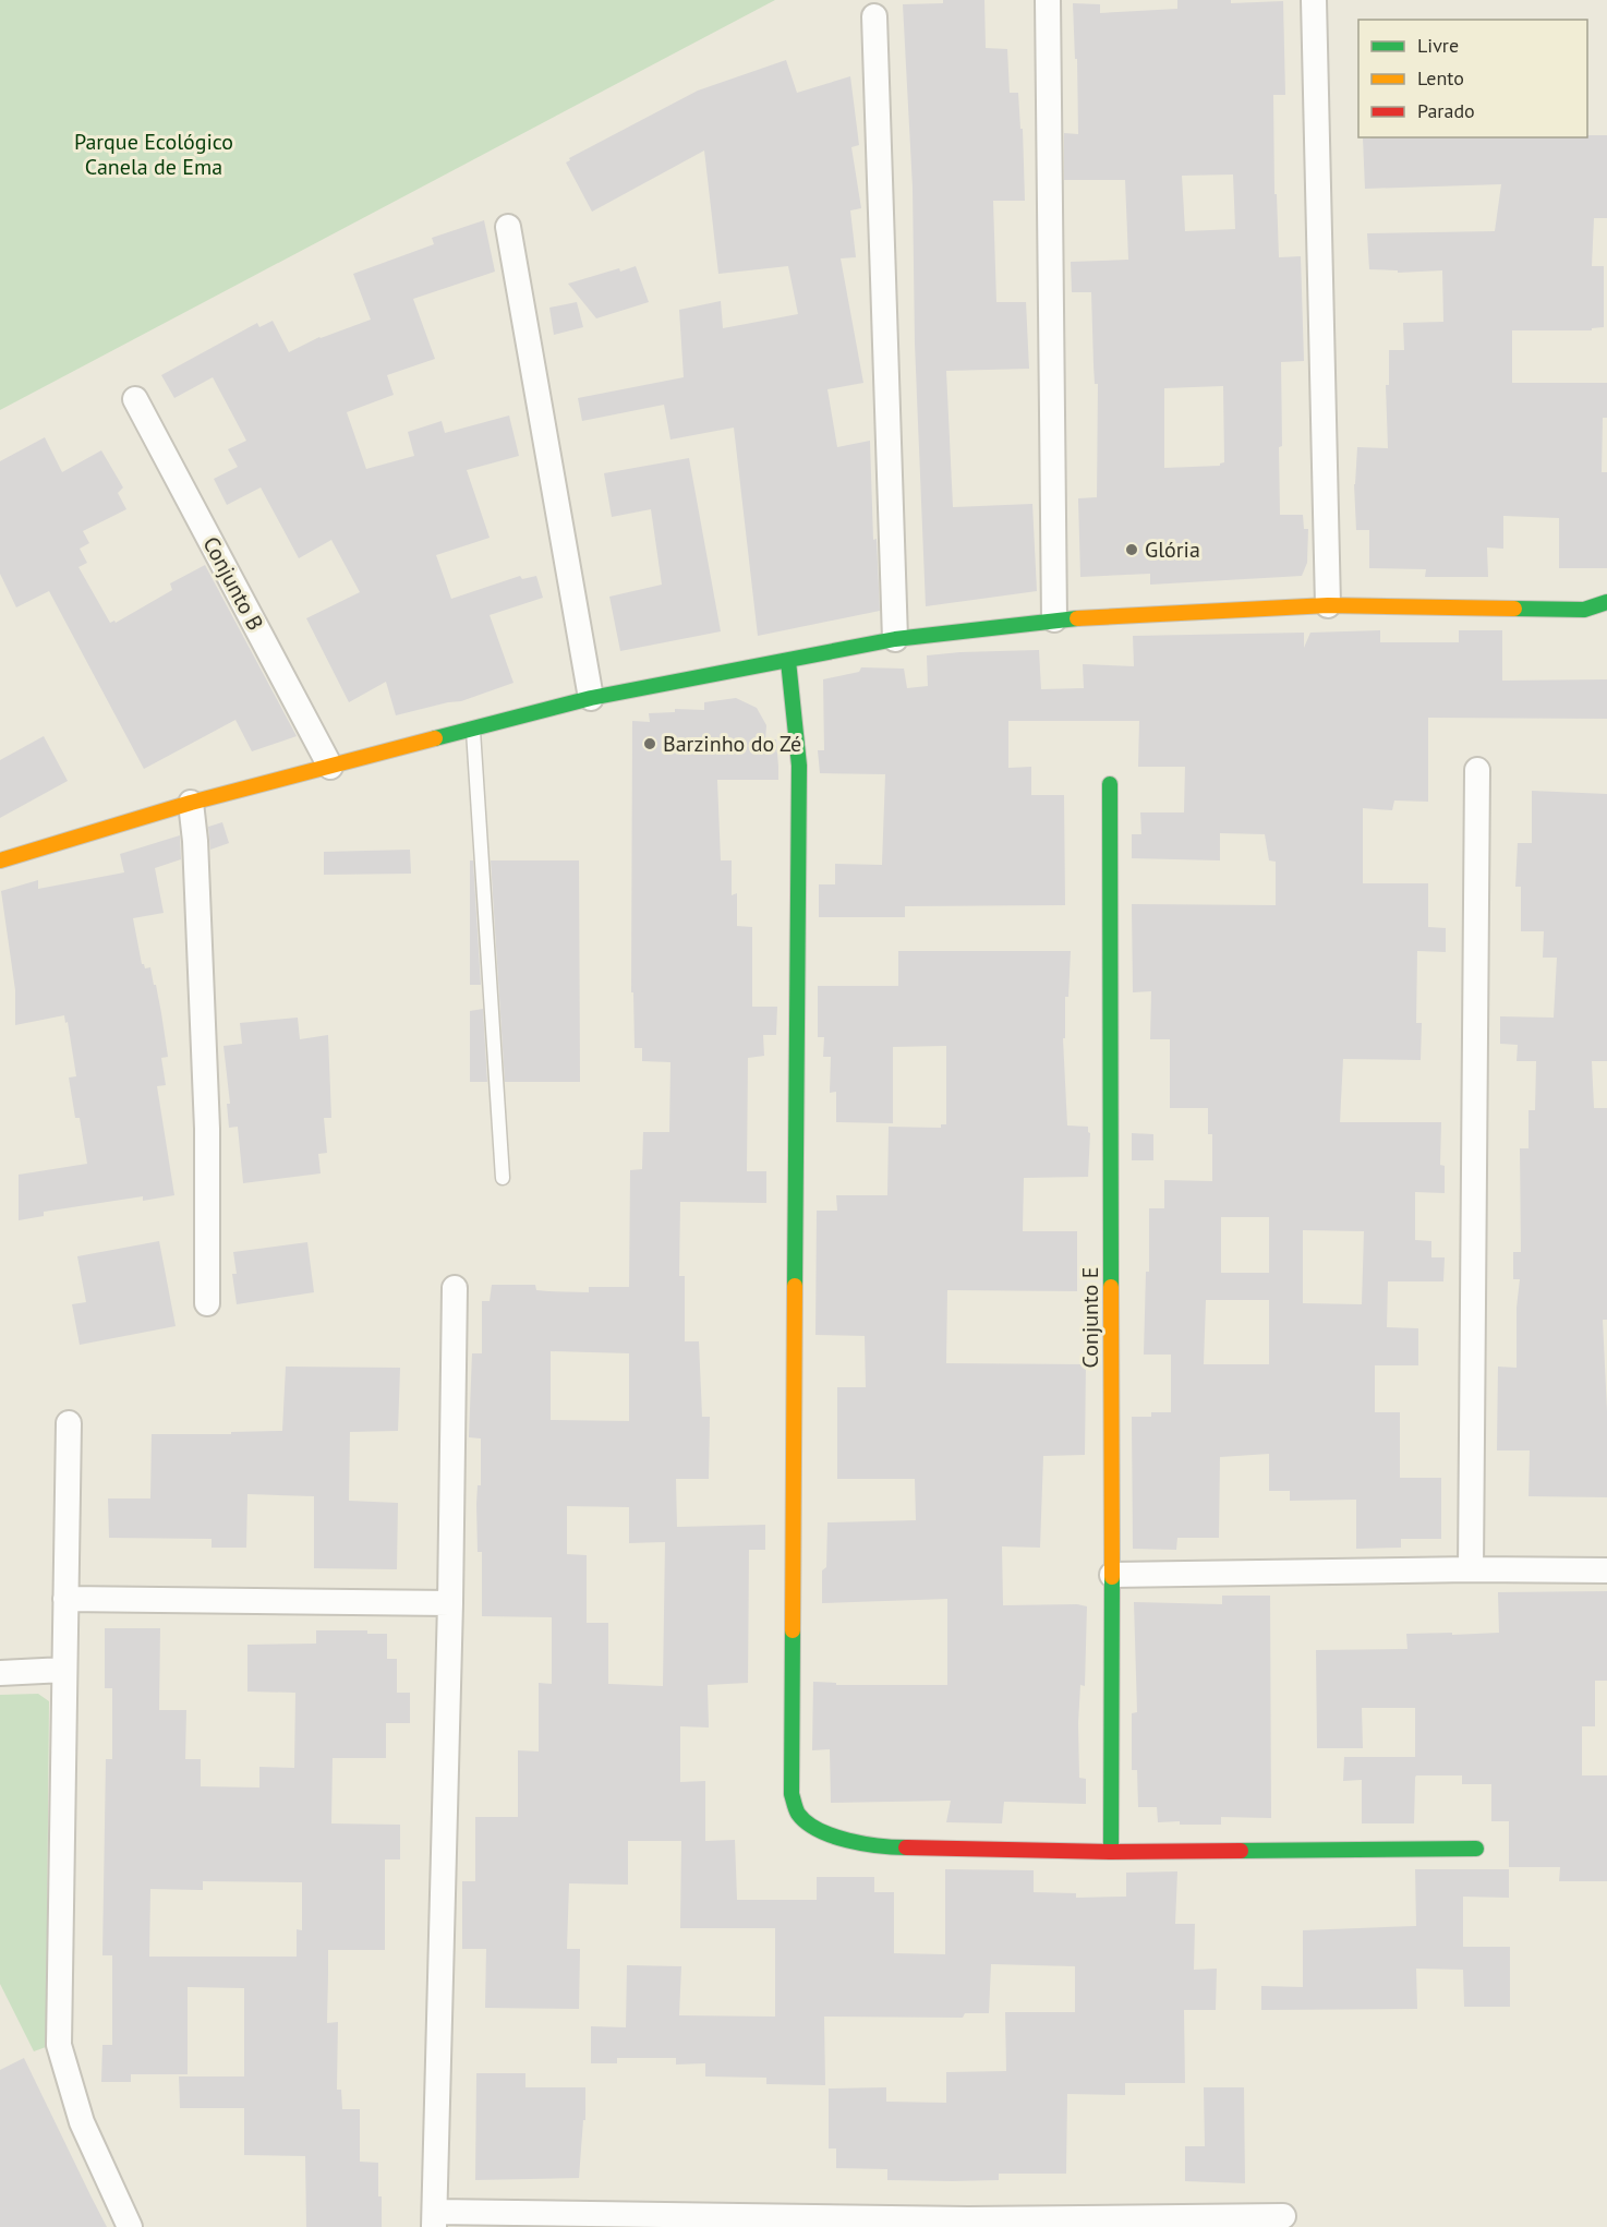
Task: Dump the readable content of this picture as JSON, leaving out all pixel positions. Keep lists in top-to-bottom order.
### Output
{
  "streets": {
    "street": ["Conjunto B", "Conjunto E"]
  },
  "parks": ["Parque Ecológico Canela de Ema"],
  "places": ["Glória", "Barzinho do Zé"],
  "legend": ["Livre", "Lento", "Parado"]
}
